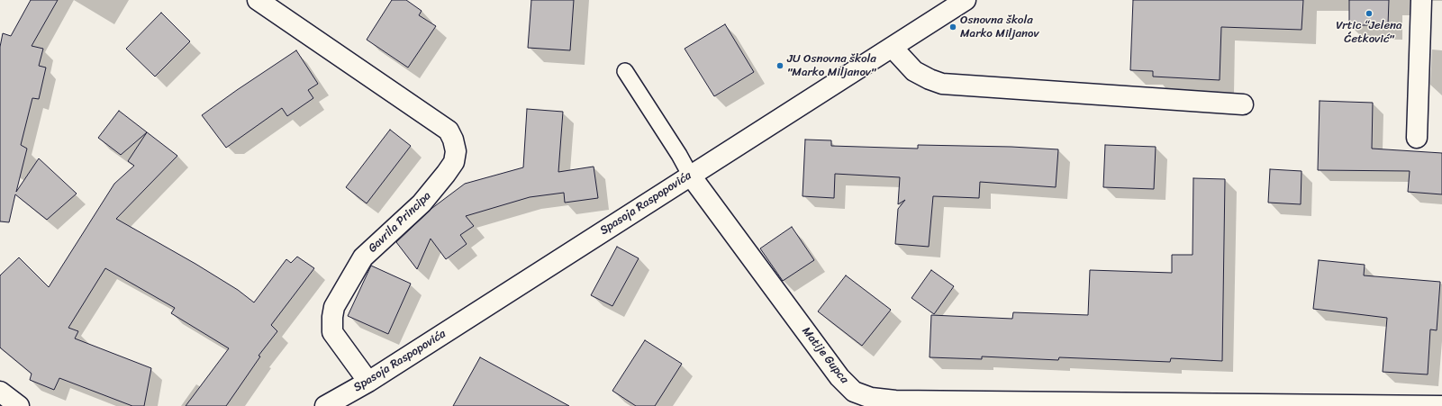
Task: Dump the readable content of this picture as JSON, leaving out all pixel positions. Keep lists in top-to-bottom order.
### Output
{
  "streets": {
    "street": ["Spasoja Raspopovića", "Gavrila Principa", "Matije Gupca"]
  },
  "crossings": [
    ["Spasoja Raspopovića", "Gavrila Principa"],
    ["Spasoja Raspopovića", "Matije Gupca"]
  ],
  "places": ["Vrtic “Jelena Ćetković\"", "Osnovna škola Marko Miljanov", "JU Osnovna škola \"Marko Miljanov\""]
}
